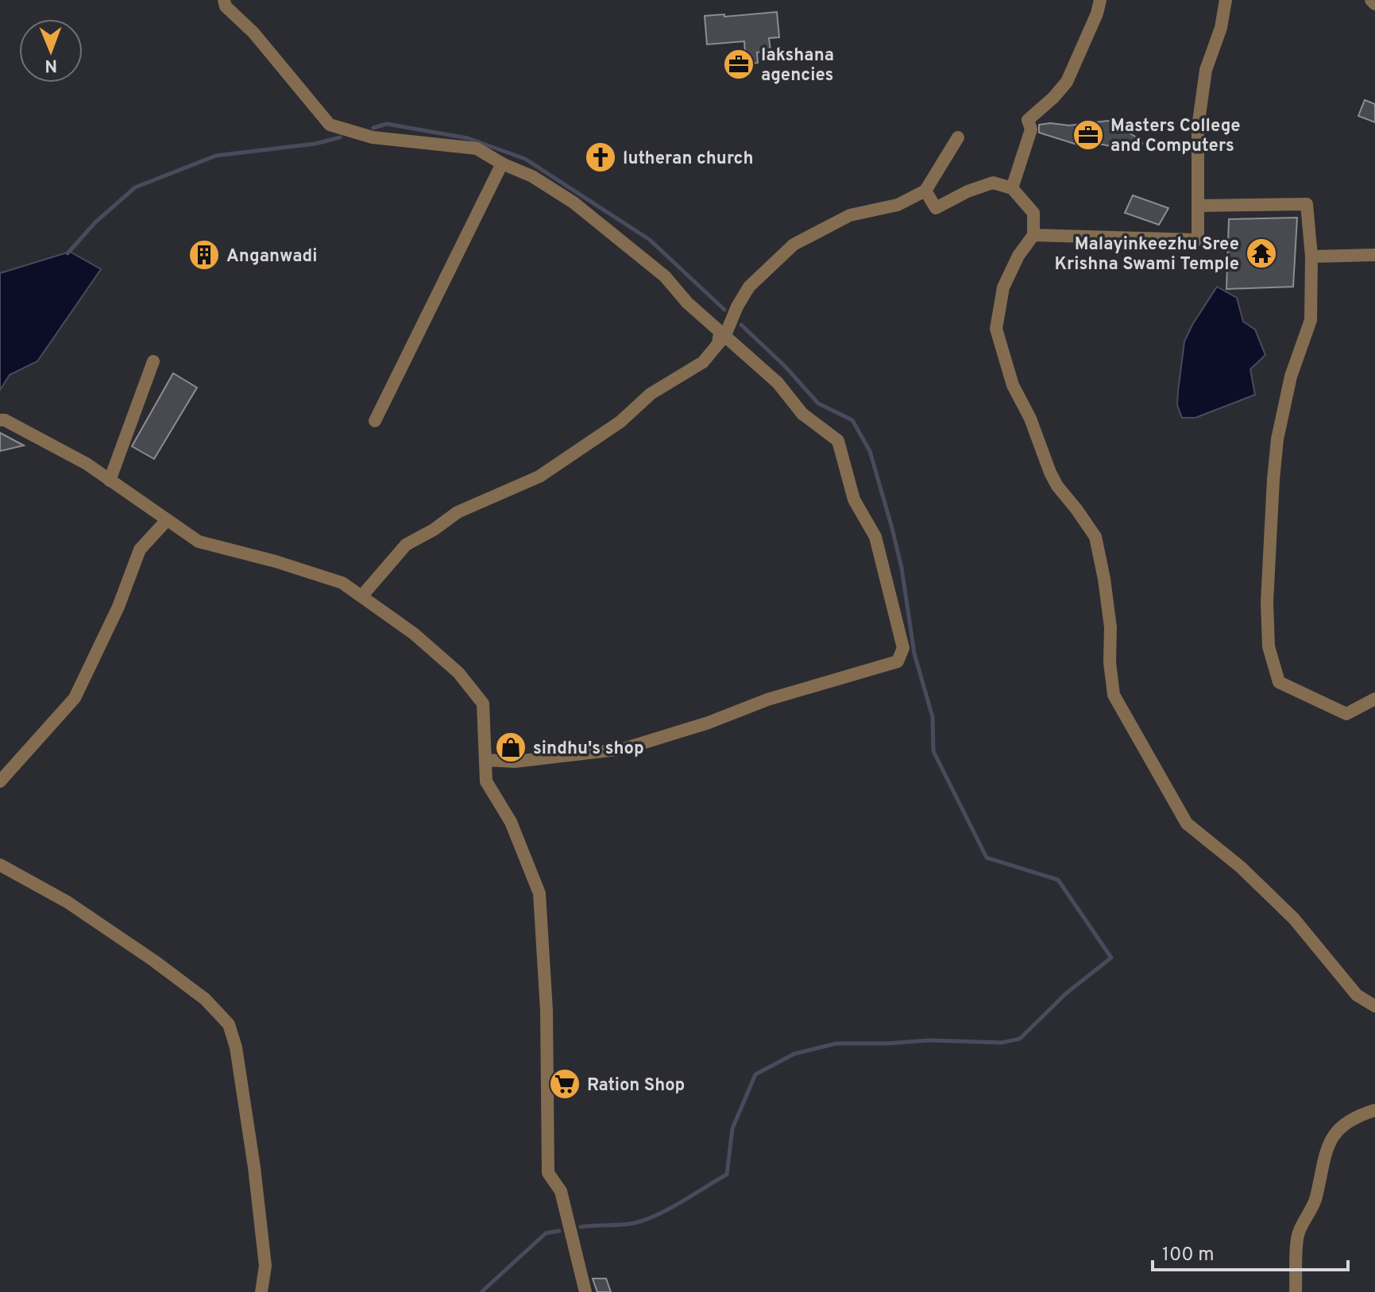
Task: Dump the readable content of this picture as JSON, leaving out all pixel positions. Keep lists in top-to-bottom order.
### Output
{
  "places": {
    "office": ["lakshana agencies", "Masters College and Computers"],
    "church": ["lutheran church"],
    "temple": ["Malayinkeezhu Sree Krishna Swami Temple"],
    "building": ["Anganwadi"],
    "shop": ["sindhu's shop"],
    "supermarket": ["Ration Shop"]
  },
  "scale_bar": "100 m",
  "north": "bottom"
}
